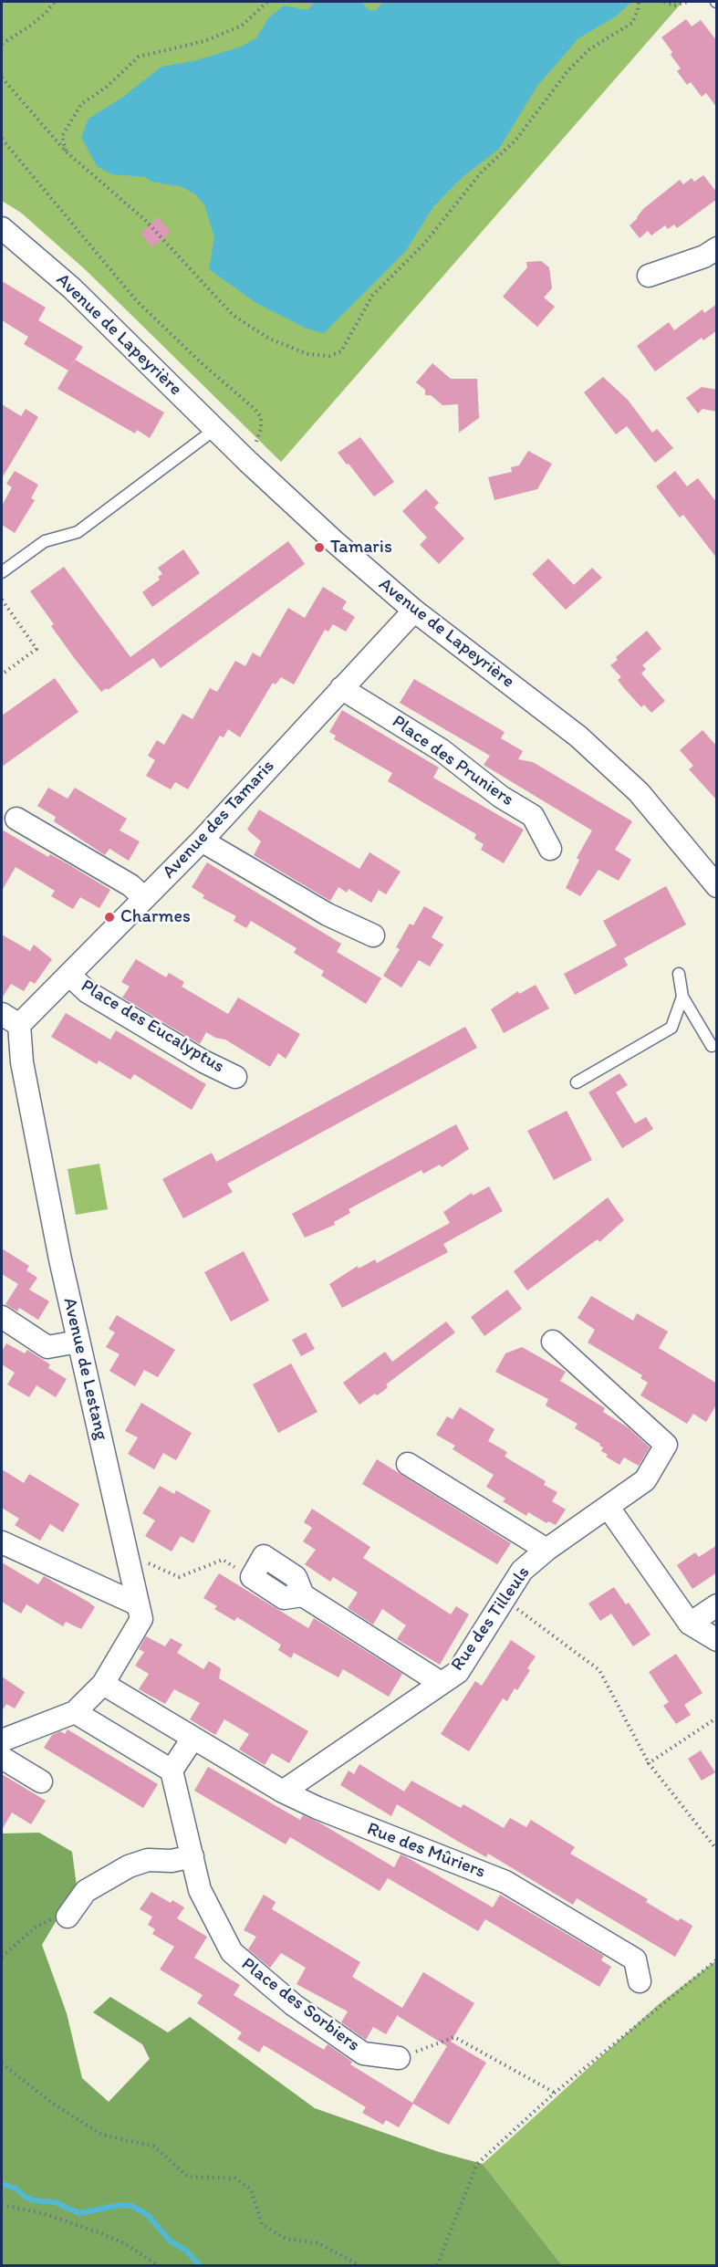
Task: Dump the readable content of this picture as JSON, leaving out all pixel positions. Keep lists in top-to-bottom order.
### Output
{
  "streets": {
    "street": [
      "Avenue de Lapeyrière",
      "Place des Pruniers",
      "Avenue des Tamaris",
      "Place des Eucalyptus",
      "Avenue de Lestang",
      "Rue des Tilleuls",
      "Rue des Mûriers",
      "Place des Sorbiers"
    ]
  },
  "crossings": [
    ["Avenue de Lapeyrière", "Avenue des Tamaris"],
    ["Place des Pruniers", "Avenue des Tamaris"],
    ["Avenue des Tamaris", "Place des Eucalyptus"],
    ["Avenue des Tamaris", "Avenue de Lestang"],
    ["Avenue de Lestang", "Rue des Mûriers"],
    ["Rue des Tilleuls", "Rue des Mûriers"]
  ],
  "places": ["Tamaris", "Charmes"]
}
